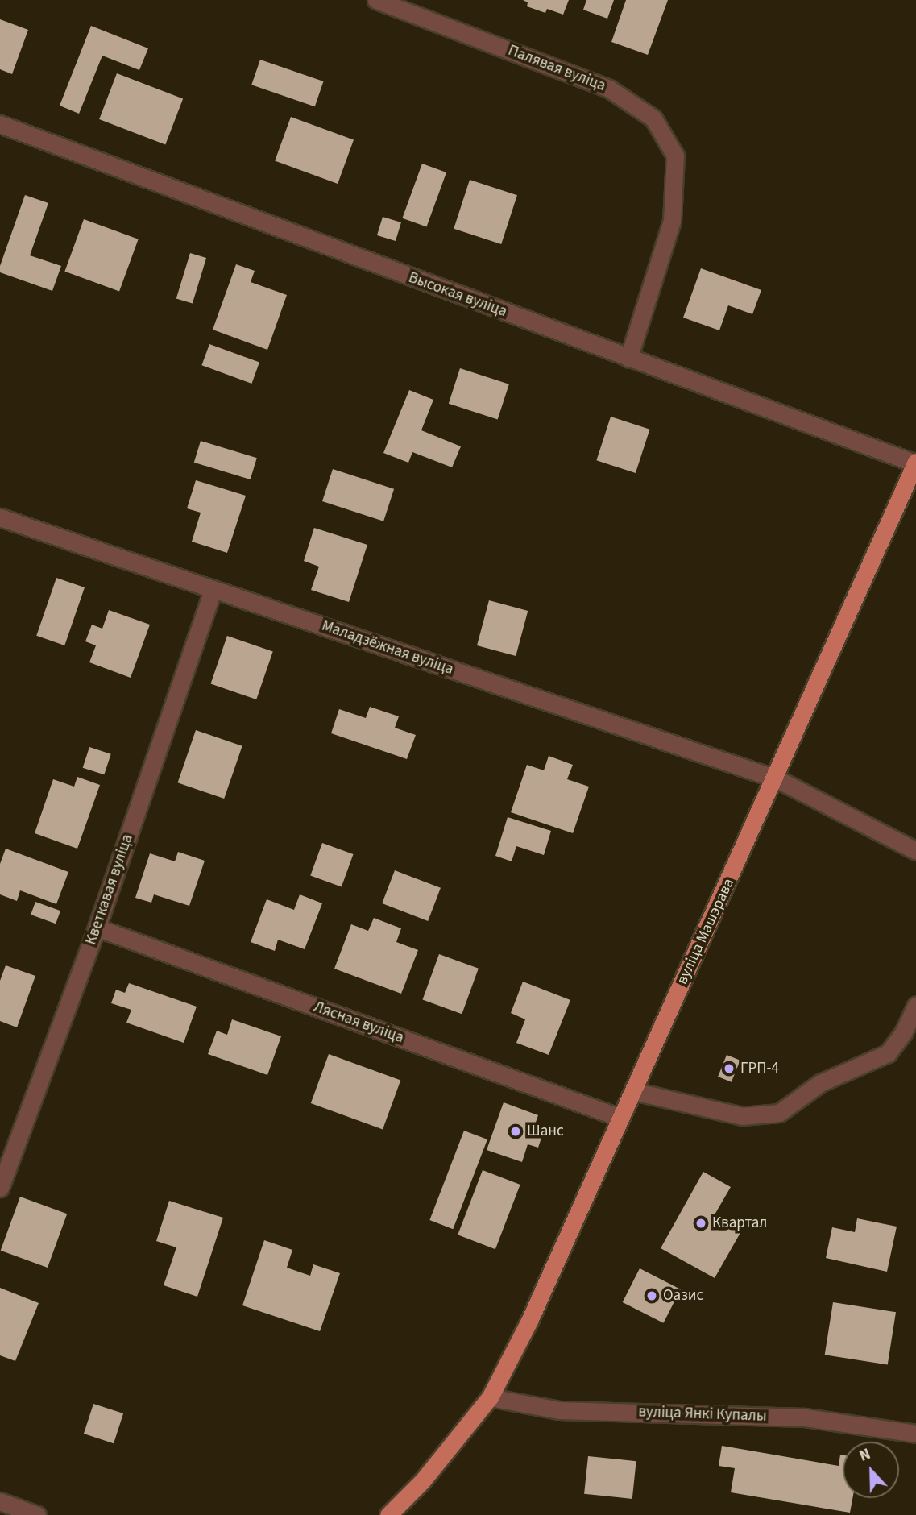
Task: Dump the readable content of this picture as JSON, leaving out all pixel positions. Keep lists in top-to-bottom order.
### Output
{
  "streets": {
    "main road": ["вуліца Машэрава"],
    "street": [
      "Палявая вуліца",
      "Высокая вуліца",
      "Маладзёжная вуліца",
      "Кветкавая вуліца",
      "Лясная вуліца",
      "вуліца Янкі Купалы"
    ]
  },
  "crossings": [
    ["Палявая вуліца", "Высокая вуліца"],
    ["Высокая вуліца", "вуліца Машэрава"],
    ["Маладзёжная вуліца", "Кветкавая вуліца"],
    ["Маладзёжная вуліца", "вуліца Машэрава"],
    ["Кветкавая вуліца", "Лясная вуліца"],
    ["вуліца Машэрава", "Лясная вуліца"],
    ["вуліца Машэрава", "вуліца Янкі Купалы"]
  ],
  "places": [
    "ГРП-4",
    "Шанс",
    "Квартал",
    "Оазис"
  ],
  "north": "top"
}
